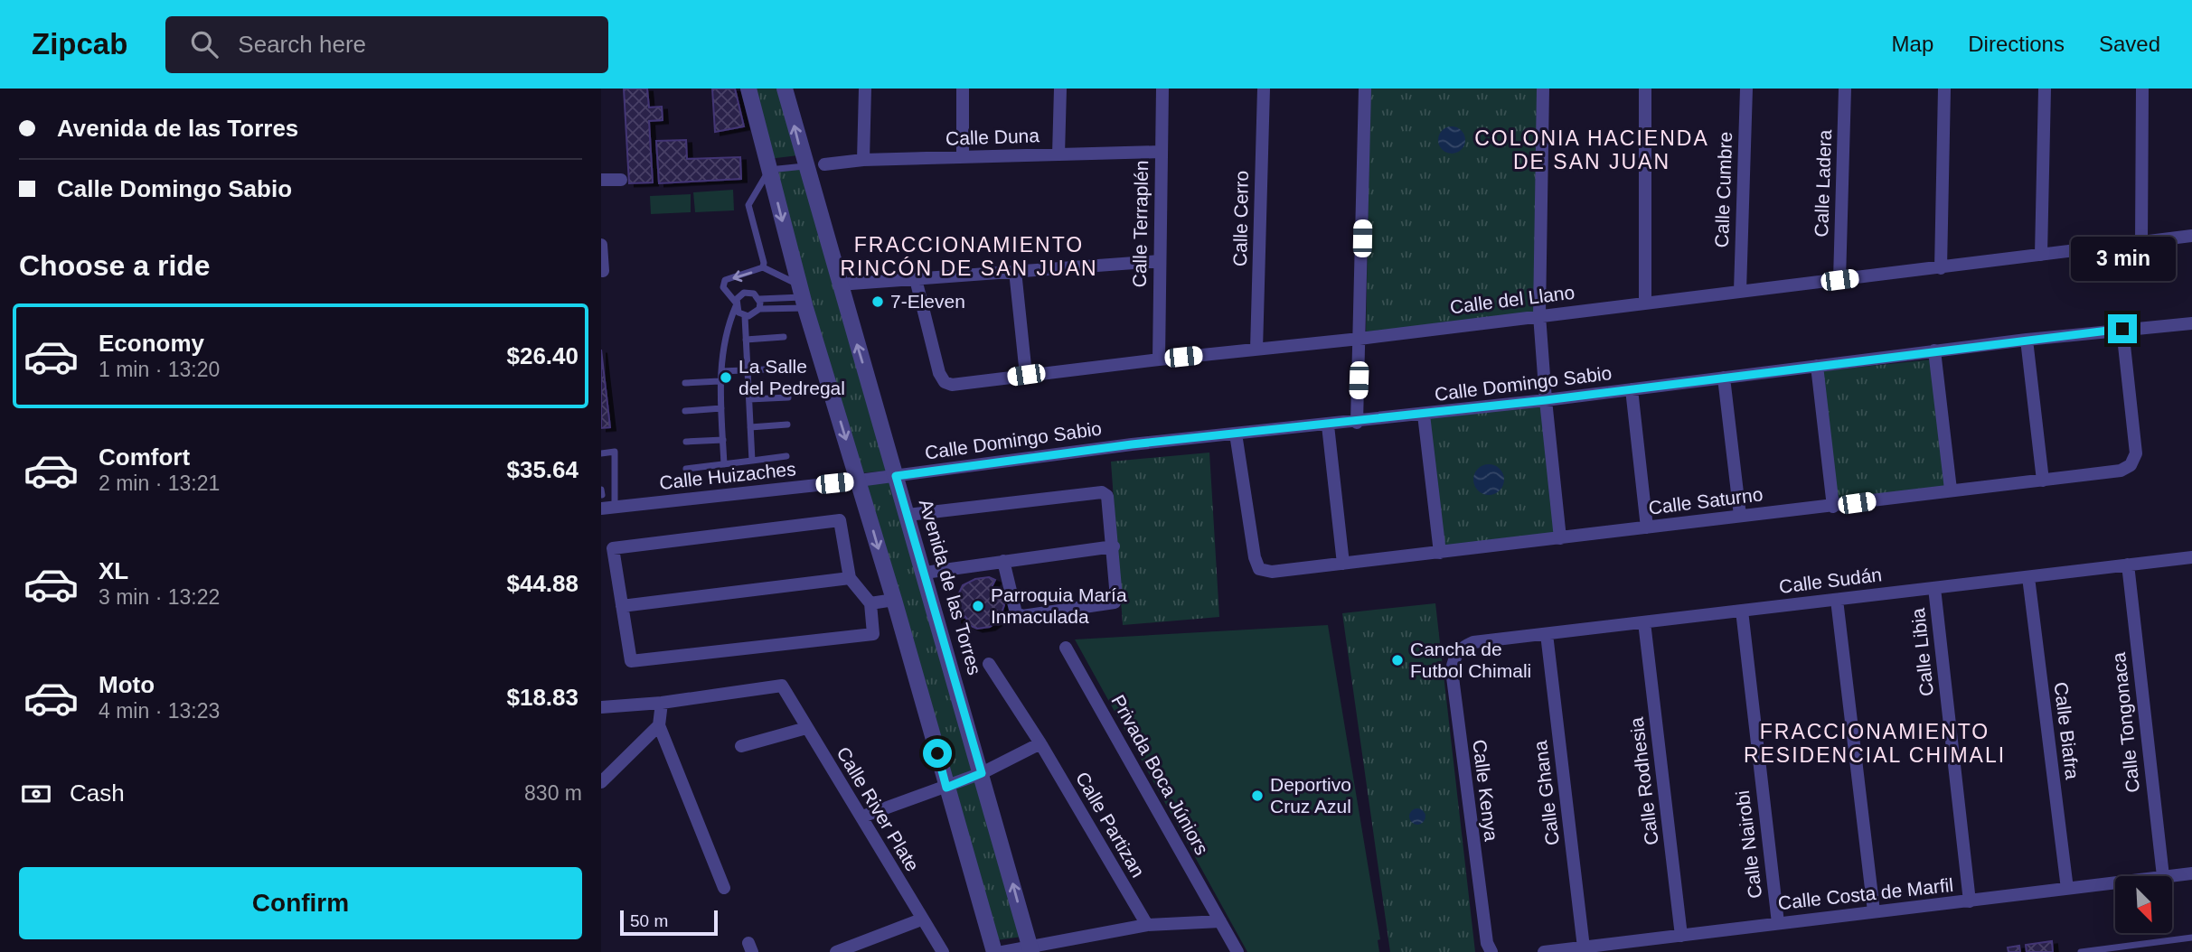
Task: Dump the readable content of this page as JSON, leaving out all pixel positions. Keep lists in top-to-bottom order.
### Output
{
  "streets": {
    "street": [
      "Calle Duna",
      "Calle Ladera",
      "Calle Cumbre",
      "Calle Cerro",
      "Calle Terraplén",
      "Calle del Llano",
      "Calle Domingo Sabio",
      "Calle Huizaches",
      "Calle Saturno",
      "Calle Sudán",
      "Avenida de las Torres",
      "Calle Libia",
      "Calle Tongonaca",
      "Calle Biafra",
      "Privada Boca Júniors",
      "Calle Rodhesia",
      "Calle Kenya",
      "Calle Ghana",
      "Calle River Plate",
      "Calle Partizan",
      "Calle Nairobi",
      "Calle Costa de Marfil"
    ]
  },
  "crossings": [
    ["Calle Duna", "Calle Terraplén"],
    ["Calle Ladera", "Calle del Llano"],
    ["Calle Cumbre", "Calle del Llano"],
    ["Calle Cerro", "Calle del Llano"],
    ["Calle Terraplén", "Calle del Llano"],
    ["Calle Domingo Sabio", "Calle Huizaches"],
    ["Calle Domingo Sabio", "Calle Saturno"],
    ["Calle Domingo Sabio", "Avenida de las Torres"],
    ["Calle Sudán", "Calle Libia"],
    ["Calle Sudán", "Calle Tongonaca"],
    ["Calle Sudán", "Calle Biafra"],
    ["Calle Sudán", "Calle Rodhesia"],
    ["Calle Sudán", "Calle Kenya"],
    ["Calle Sudán", "Calle Ghana"],
    ["Calle Sudán", "Calle Nairobi"],
    ["Calle Libia", "Calle Costa de Marfil"],
    ["Calle Tongonaca", "Calle Costa de Marfil"],
    ["Calle Biafra", "Calle Costa de Marfil"],
    ["Calle Rodhesia", "Calle Costa de Marfil"],
    ["Calle Ghana", "Calle Costa de Marfil"],
    ["Calle Nairobi", "Calle Costa de Marfil"]
  ],
  "districts": ["COLONIA HACIENDA DE SAN JUAN", "FRACCIONAMIENTO RINCÓN DE SAN JUAN", "FRACCIONAMIENTO RESIDENCIAL CHIMALI"],
  "places": [
    "7-Eleven",
    "La Salle del Pedregal",
    "Parroquia María Inmaculada",
    "Cancha de Futbol Chimali",
    "Deportivo Cruz Azul"
  ],
  "scale_bar": "50 m",
  "north": "bottom right",
  "page": {
    "header": "Zipcab",
    "search": "Search here",
    "nav": ["Map", "Directions", "Saved"],
    "banner": ["Avenida de las Torres", "Calle Domingo Sabio"],
    "heading": "Choose a ride",
    "bubble": "3 min",
    "list": [
      {
        "name": "Economy",
        "note": "1 min · 13:20",
        "value": "$26.40"
      },
      {
        "name": "Comfort",
        "note": "2 min · 13:21",
        "value": "$35.64"
      },
      {
        "name": "XL",
        "note": "3 min · 13:22",
        "value": "$44.88"
      },
      {
        "name": "Moto",
        "note": "4 min · 13:23",
        "value": "$18.83"
      }
    ],
    "pay": ["Cash", "830 m"],
    "buttons": "Confirm",
    "scale": "50 m"
  }
}
